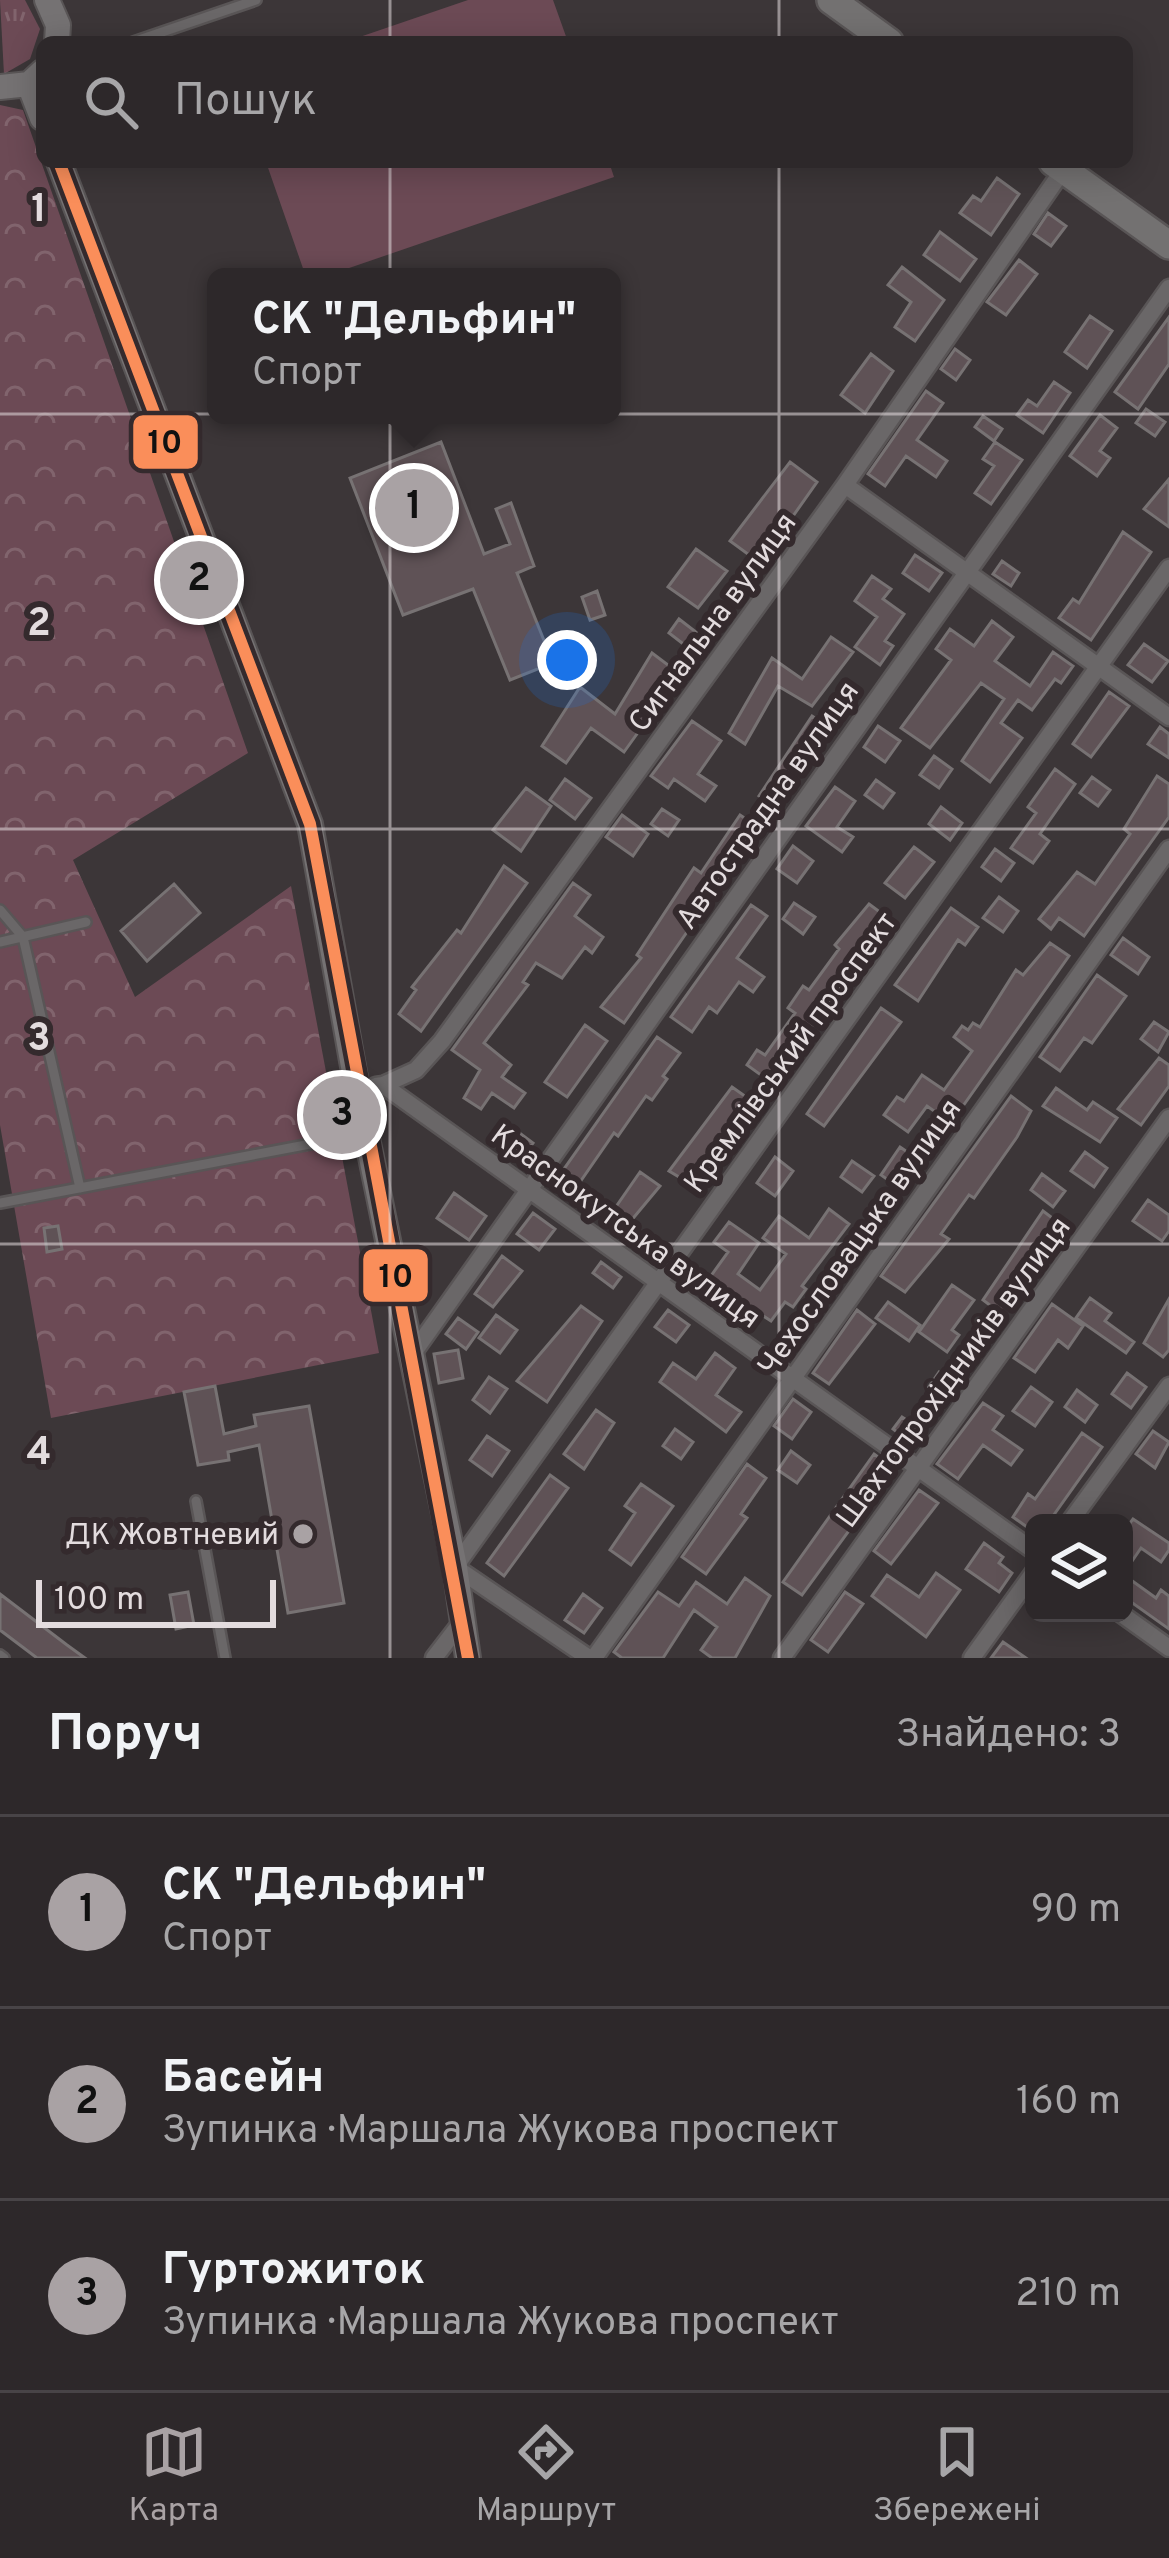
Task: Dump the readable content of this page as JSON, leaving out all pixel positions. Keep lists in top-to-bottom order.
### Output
{
  "streets": {
    "street": [
      "Сигнальна вулиця",
      "Автострадна вулиця",
      "Кремлівський проспект",
      "Краснокутська вулиця",
      "Чехословацька вулиця",
      "Шахтопрохідників вулиця"
    ]
  },
  "crossings": [
    ["Сигнальна вулиця", "Краснокутська вулиця"],
    ["Автострадна вулиця", "Краснокутська вулиця"],
    ["Кремлівський проспект", "Краснокутська вулиця"],
    ["Краснокутська вулиця", "Чехословацька вулиця"],
    ["Краснокутська вулиця", "Шахтопрохідників вулиця"]
  ],
  "places": ["ДК Жовтневий"],
  "lines": ["transit line 10"],
  "scale_bar": "100 m",
  "page": {
    "search": "Пошук",
    "popup": ["СК \"Дельфин\"", "Спорт"],
    "pins": ["1", "2", "3"],
    "scale": "100 m",
    "heading": ["Поруч", "Знайдено: 3"],
    "list": [
      {
        "mark": "1",
        "name": "СК \"Дельфин\"",
        "note": "Спорт",
        "value": "90 m"
      },
      {
        "mark": "2",
        "name": "Басейн",
        "note": "Зупинка · Маршала Жукова проспект",
        "value": "160 m"
      },
      {
        "mark": "3",
        "name": "Гуртожиток",
        "note": "Зупинка · Маршала Жукова проспект",
        "value": "210 m"
      }
    ],
    "nav": ["Карта", "Маршрут", "Збережені"]
  },
  "grid": {
    "rows": [
      "1",
      "2",
      "3",
      "4"
    ]
  }
}
